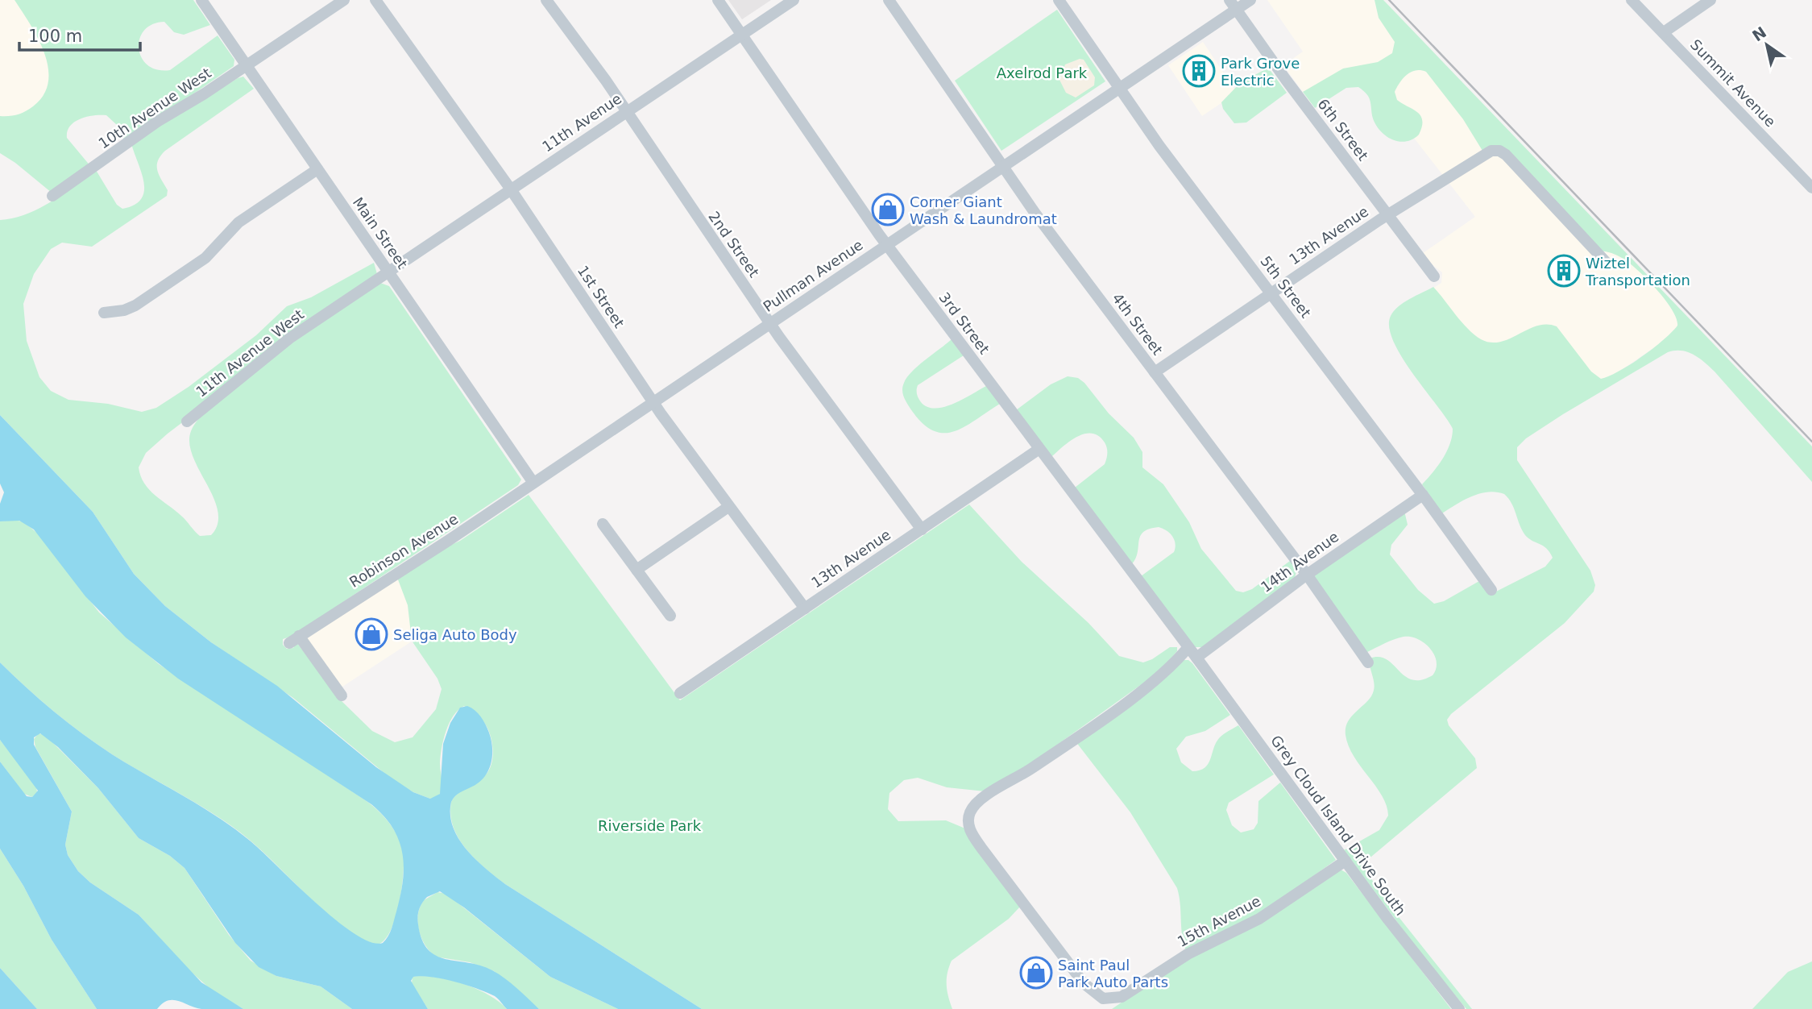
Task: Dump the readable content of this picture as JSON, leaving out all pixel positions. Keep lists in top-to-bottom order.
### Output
{
  "streets": {
    "street": [
      "Summit Avenue",
      "10th Avenue West",
      "11th Avenue",
      "6th Street",
      "Main Street",
      "13th Avenue",
      "2nd Street",
      "Pullman Avenue",
      "5th Street",
      "1st Street",
      "3rd Street",
      "4th Street",
      "11th Avenue West",
      "Robinson Avenue",
      "14th Avenue",
      "Grey Cloud Island Drive South",
      "15th Avenue"
    ]
  },
  "crossings": [
    ["10th Avenue West", "Main Street"],
    ["11th Avenue", "Main Street"],
    ["11th Avenue", "2nd Street"],
    ["11th Avenue", "1st Street"],
    ["11th Avenue", "3rd Street"],
    ["11th Avenue", "11th Avenue West"],
    ["6th Street", "13th Avenue"],
    ["6th Street", "Pullman Avenue"],
    ["Main Street", "Pullman Avenue"],
    ["Main Street", "11th Avenue West"],
    ["Main Street", "Robinson Avenue"],
    ["13th Avenue", "2nd Street"],
    ["13th Avenue", "5th Street"],
    ["13th Avenue", "1st Street"],
    ["13th Avenue", "3rd Street"],
    ["13th Avenue", "4th Street"],
    ["2nd Street", "Pullman Avenue"],
    ["Pullman Avenue", "5th Street"],
    ["Pullman Avenue", "1st Street"],
    ["Pullman Avenue", "3rd Street"],
    ["Pullman Avenue", "4th Street"],
    ["Pullman Avenue", "Robinson Avenue"],
    ["5th Street", "14th Avenue"],
    ["3rd Street", "14th Avenue"],
    ["3rd Street", "Grey Cloud Island Drive South"],
    ["3rd Street", "15th Avenue"],
    ["4th Street", "14th Avenue"],
    ["14th Avenue", "Grey Cloud Island Drive South"],
    ["Grey Cloud Island Drive South", "15th Avenue"]
  ],
  "parks": ["Axelrod Park", "Riverside Park"],
  "places": {
    "building": ["Park Grove Electric", "Wiztel Transportation"],
    "shop": ["Corner Giant Wash & Laundromat", "Seliga Auto Body", "Saint Paul Park Auto Parts"]
  },
  "scale_bar": "100 m",
  "north": "top left"
}
